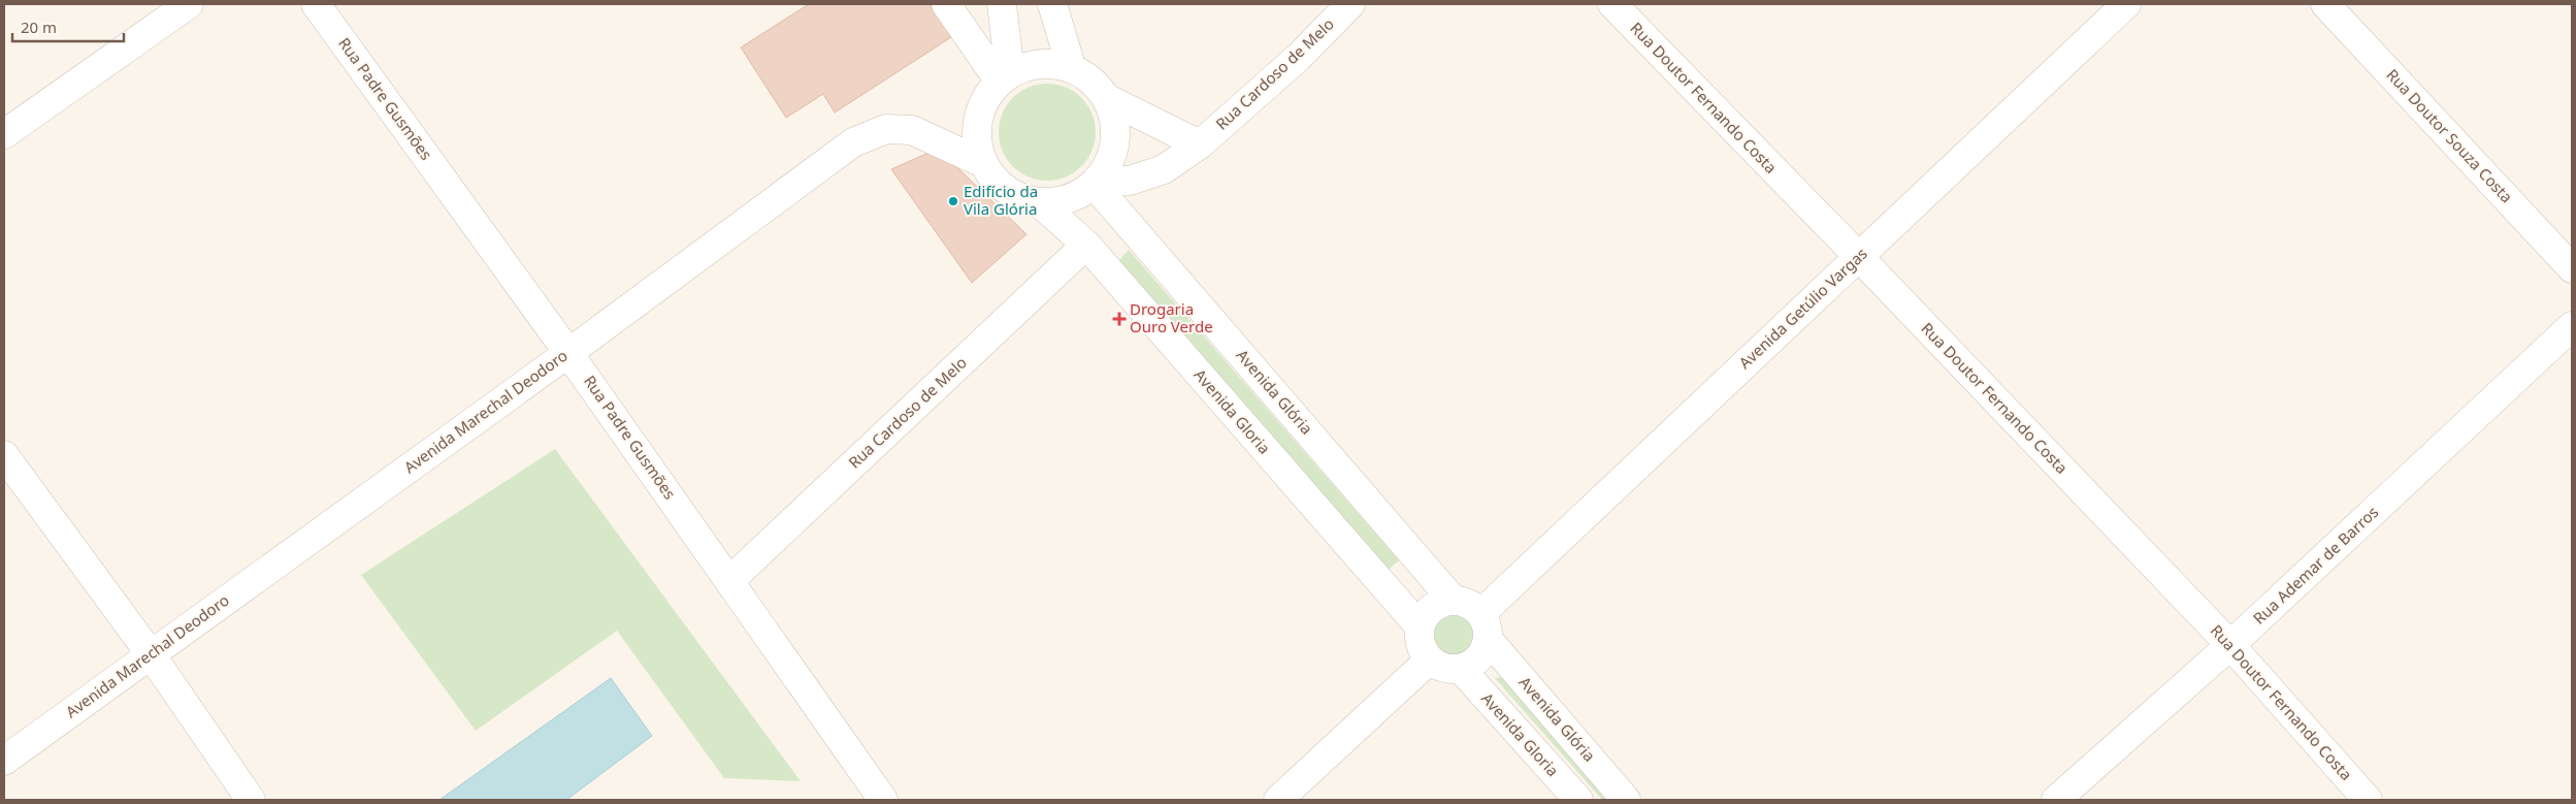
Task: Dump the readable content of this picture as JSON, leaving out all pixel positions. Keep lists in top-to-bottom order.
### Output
{
  "streets": {
    "street": [
      "Rua Cardoso de Melo",
      "Rua Doutor Fernando Costa",
      "Rua Padre Gusmões",
      "Rua Doutor Souza Costa",
      "Avenida Getúlio Vargas",
      "Avenida Glória",
      "Avenida Marechal Deodoro",
      "Avenida Gloria",
      "Rua Ademar de Barros"
    ]
  },
  "crossings": [
    ["Rua Cardoso de Melo", "Rua Padre Gusmões"],
    ["Rua Cardoso de Melo", "Avenida Glória"],
    ["Rua Cardoso de Melo", "Avenida Marechal Deodoro"],
    ["Rua Cardoso de Melo", "Avenida Gloria"],
    ["Rua Doutor Fernando Costa", "Avenida Getúlio Vargas"],
    ["Rua Doutor Fernando Costa", "Rua Ademar de Barros"],
    ["Rua Padre Gusmões", "Avenida Marechal Deodoro"],
    ["Avenida Getúlio Vargas", "Avenida Glória"],
    ["Avenida Getúlio Vargas", "Avenida Gloria"],
    ["Avenida Glória", "Avenida Marechal Deodoro"],
    ["Avenida Glória", "Avenida Gloria"],
    ["Avenida Marechal Deodoro", "Avenida Gloria"]
  ],
  "places": {
    "other": ["Edifício da Vila Glória"],
    "health": ["Drogaria Ouro Verde"]
  },
  "scale_bar": "20 m"
}
